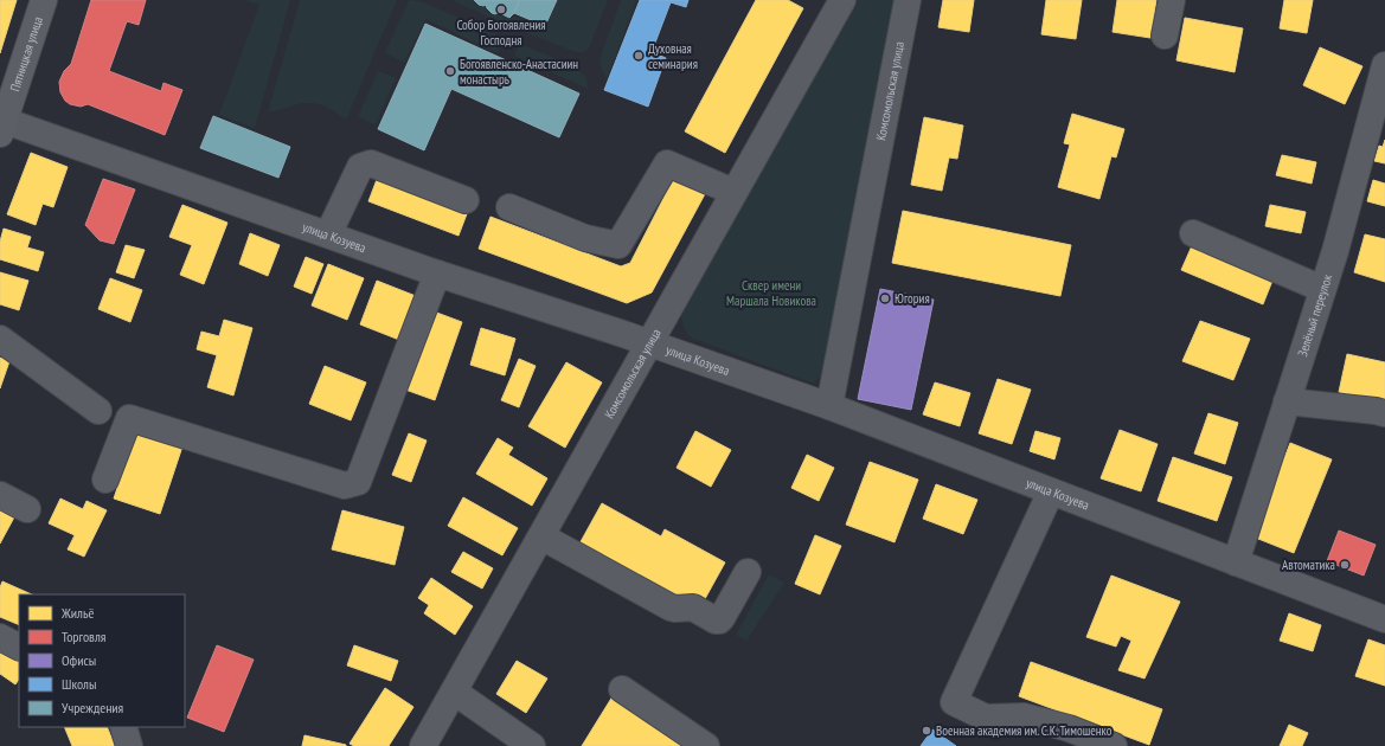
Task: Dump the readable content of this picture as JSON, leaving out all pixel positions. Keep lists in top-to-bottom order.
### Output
{
  "streets": {
    "main road": ["Пятницкая улица"],
    "street": ["Комсомольская улица", "улица Козуева", "Зелёный переулок"]
  },
  "crossings": [
    ["Пятницкая улица", "улица Козуева"],
    ["Комсомольская улица", "улица Козуева"],
    ["улица Козуева", "Зелёный переулок"]
  ],
  "parks": ["Сквер имени Маршала Новикова"],
  "places": [
    "Собор Богоявления Господня",
    "Духовная семинария",
    "Богоявленско-Анастасиин монастырь",
    "Югория",
    "Автоматика",
    "Военная академия им. С.К. Тимошенко"
  ],
  "legend": [
    "Жильё",
    "Торговля",
    "Офисы",
    "Школы",
    "Учреждения"
  ]
}
